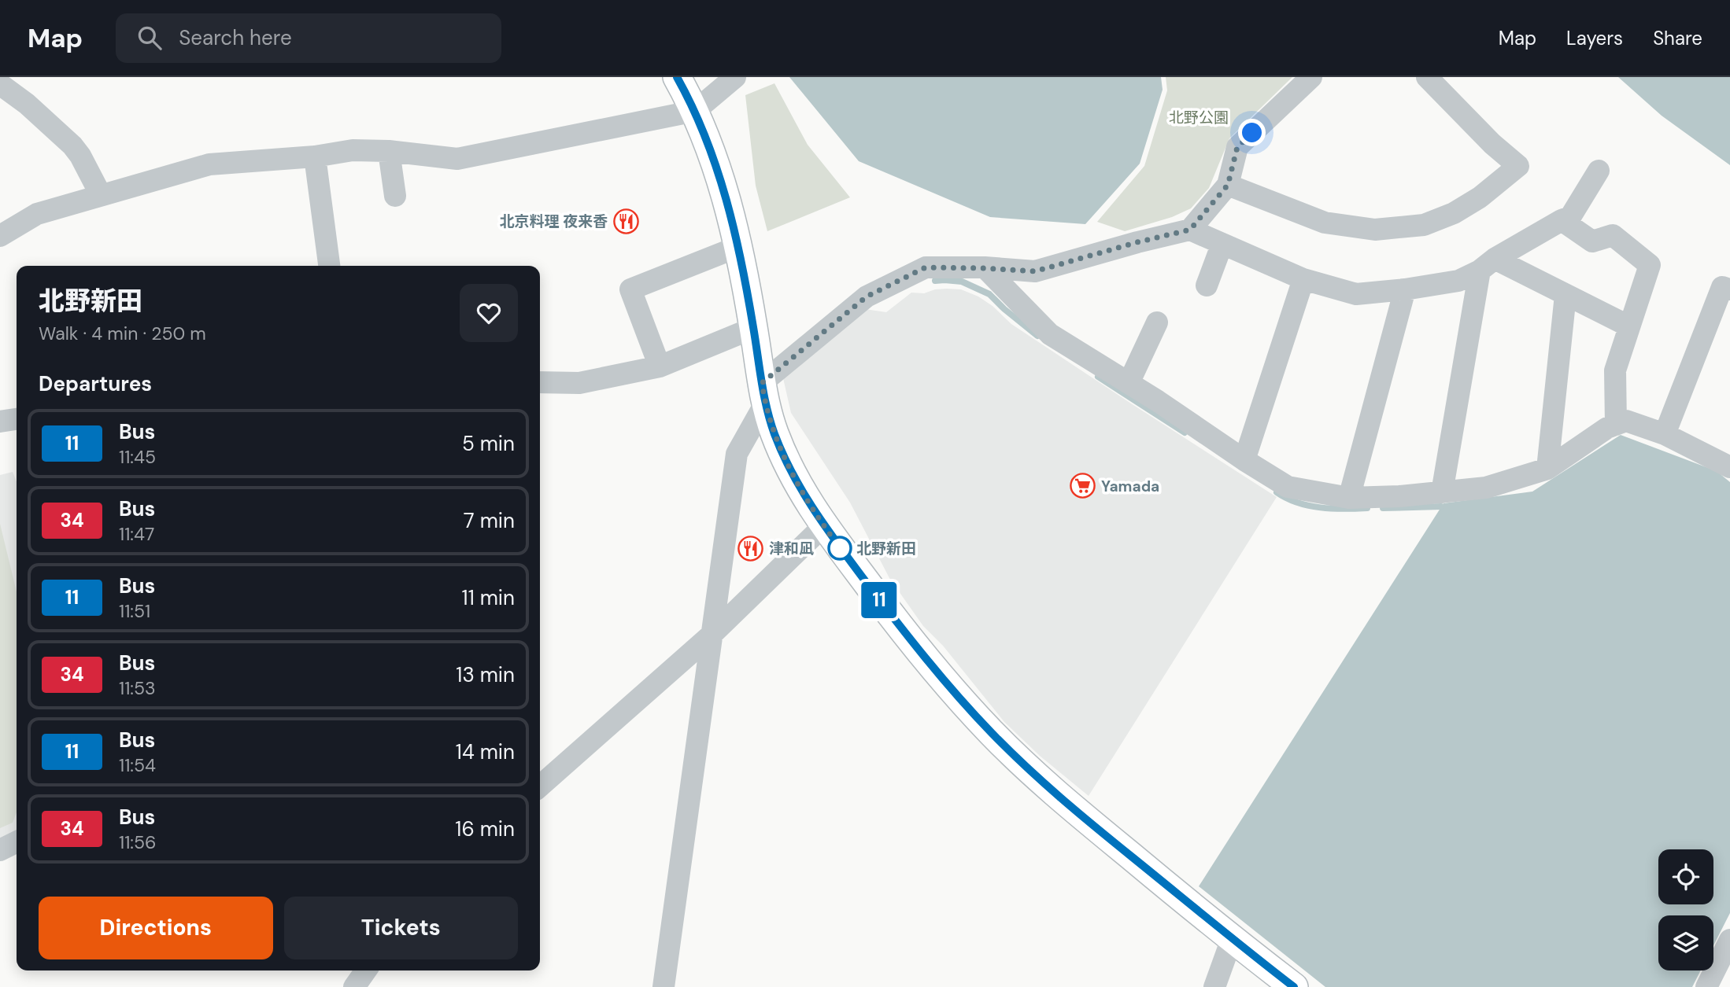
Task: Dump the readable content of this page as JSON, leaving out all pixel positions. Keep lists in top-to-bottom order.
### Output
{
  "parks": ["北野公園"],
  "places": {
    "restaurant": ["北京料理 夜来香", "津和凪"],
    "supermarket": ["Yamada"],
    "other": ["北野新田"]
  },
  "lines": ["bus line 11"],
  "page": {
    "header": "Map",
    "search": "Search here",
    "nav": ["Map", "Layers", "Share"],
    "on_map": "11",
    "heading": [
      ["北野新田", "Walk · 4 min · 250 m"],
      "Departures"
    ],
    "list": [
      {
        "mark": "11",
        "name": "Bus",
        "note": "11:45",
        "value": "5 min"
      },
      {
        "mark": "34",
        "name": "Bus",
        "note": "11:47",
        "value": "7 min"
      },
      {
        "mark": "11",
        "name": "Bus",
        "note": "11:51",
        "value": "11 min"
      },
      {
        "mark": "34",
        "name": "Bus",
        "note": "11:53",
        "value": "13 min"
      },
      {
        "mark": "11",
        "name": "Bus",
        "note": "11:54",
        "value": "14 min"
      },
      {
        "mark": "34",
        "name": "Bus",
        "note": "11:56",
        "value": "16 min"
      }
    ],
    "buttons": ["Directions", "Tickets"]
  }
}
